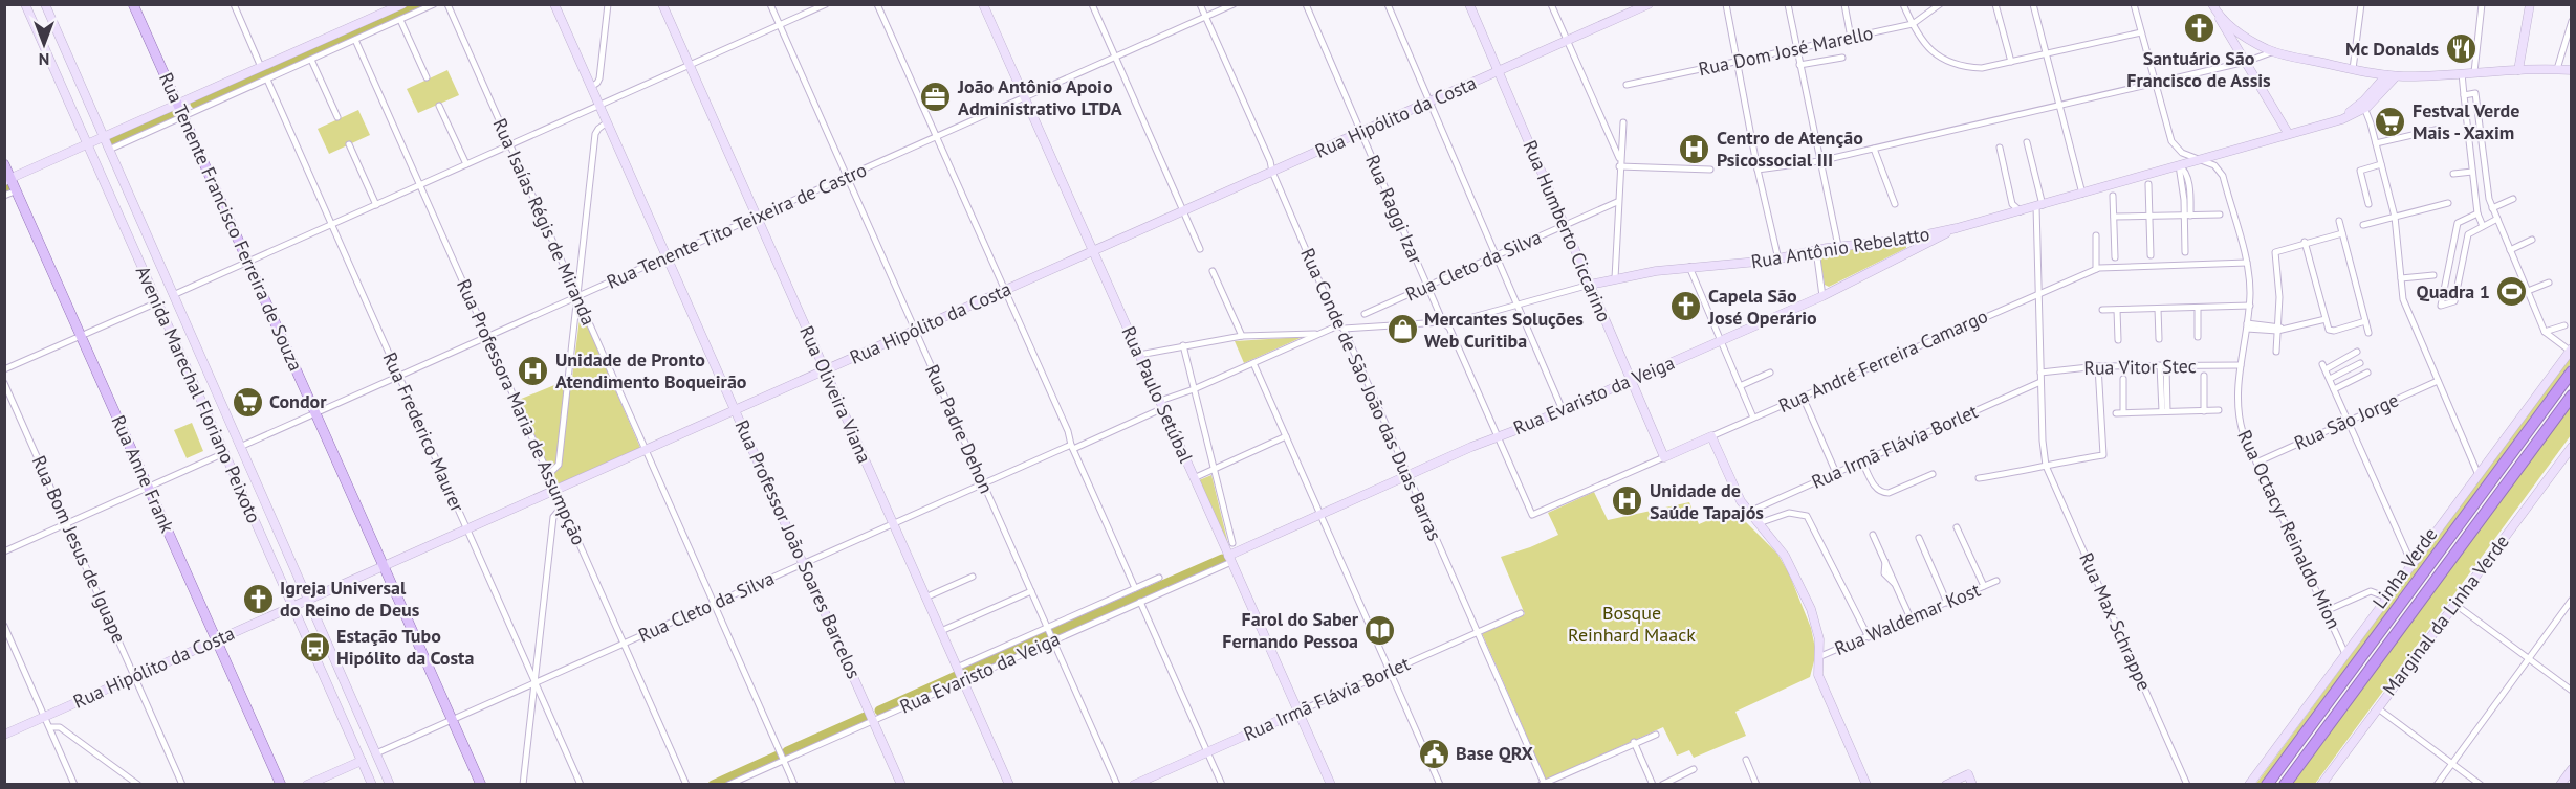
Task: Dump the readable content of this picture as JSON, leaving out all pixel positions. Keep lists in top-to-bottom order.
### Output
{
  "streets": {
    "highway": ["Linha Verde"],
    "main road": ["Rua Tenente Francisco Ferreira de Souza", "Rua Anne Frank"],
    "street": [
      "Rua Dom José Marello",
      "Rua Hipólito da Costa",
      "Rua Raggi Izar",
      "Rua Isaías Régis de Miranda",
      "Rua Tenente Tito Teixeira de Castro",
      "Rua Humberto Ciccarino",
      "Rua Antônio Rebelatto",
      "Rua Cleto da Silva",
      "Rua André Ferreira Camargo",
      "Rua Vitor Stec",
      "Avenida Marechal Floriano Peixoto",
      "Rua Oliveira Viana",
      "Rua Paulo Setúbal",
      "Rua Conde de São João das Duas Barras",
      "Rua Evaristo da Veiga",
      "Rua Professora Maria de Assumpção",
      "Rua São Jorge",
      "Rua Padre Dehon",
      "Rua Frederico Maurer",
      "Rua Irmã Flávia Borlet",
      "Rua Octacyr Reinaldo Mion",
      "Rua Bom Jesus de Iguape",
      "Rua Professor João Soares Barcelos",
      "Marginal da Linha Verde",
      "Rua Waldemar Kost",
      "Rua Max Schrappe"
    ]
  },
  "crossings": [
    ["Rua Hipólito da Costa", "Rua Raggi Izar"],
    ["Rua Hipólito da Costa", "Rua Tenente Francisco Ferreira de Souza"],
    ["Rua Hipólito da Costa", "Rua Isaías Régis de Miranda"],
    ["Rua Hipólito da Costa", "Rua Humberto Ciccarino"],
    ["Rua Hipólito da Costa", "Avenida Marechal Floriano Peixoto"],
    ["Rua Hipólito da Costa", "Rua Oliveira Viana"],
    ["Rua Hipólito da Costa", "Rua Paulo Setúbal"],
    ["Rua Hipólito da Costa", "Rua Conde de São João das Duas Barras"],
    ["Rua Hipólito da Costa", "Rua Professora Maria de Assumpção"],
    ["Rua Hipólito da Costa", "Rua Padre Dehon"],
    ["Rua Hipólito da Costa", "Rua Frederico Maurer"],
    ["Rua Hipólito da Costa", "Rua Anne Frank"],
    ["Rua Hipólito da Costa", "Rua Bom Jesus de Iguape"],
    ["Rua Hipólito da Costa", "Rua Professor João Soares Barcelos"],
    ["Rua Raggi Izar", "Rua Antônio Rebelatto"],
    ["Rua Raggi Izar", "Rua Cleto da Silva"],
    ["Rua Raggi Izar", "Rua André Ferreira Camargo"],
    ["Rua Raggi Izar", "Rua Evaristo da Veiga"],
    ["Rua Tenente Francisco Ferreira de Souza", "Rua Tenente Tito Teixeira de Castro"],
    ["Rua Tenente Francisco Ferreira de Souza", "Rua Cleto da Silva"],
    ["Rua Isaías Régis de Miranda", "Rua Tenente Tito Teixeira de Castro"],
    ["Rua Isaías Régis de Miranda", "Rua Cleto da Silva"],
    ["Rua Isaías Régis de Miranda", "Rua Evaristo da Veiga"],
    ["Rua Tenente Tito Teixeira de Castro", "Avenida Marechal Floriano Peixoto"],
    ["Rua Tenente Tito Teixeira de Castro", "Rua Oliveira Viana"],
    ["Rua Tenente Tito Teixeira de Castro", "Rua Paulo Setúbal"],
    ["Rua Tenente Tito Teixeira de Castro", "Rua Conde de São João das Duas Barras"],
    ["Rua Tenente Tito Teixeira de Castro", "Rua Professora Maria de Assumpção"],
    ["Rua Tenente Tito Teixeira de Castro", "Rua Padre Dehon"],
    ["Rua Tenente Tito Teixeira de Castro", "Rua Frederico Maurer"],
    ["Rua Tenente Tito Teixeira de Castro", "Rua Professor João Soares Barcelos"],
    ["Rua Humberto Ciccarino", "Rua Antônio Rebelatto"],
    ["Rua Humberto Ciccarino", "Rua Cleto da Silva"],
    ["Rua Humberto Ciccarino", "Rua André Ferreira Camargo"],
    ["Rua Humberto Ciccarino", "Rua Evaristo da Veiga"],
    ["Rua Antônio Rebelatto", "Rua Cleto da Silva"],
    ["Rua Antônio Rebelatto", "Rua Conde de São João das Duas Barras"],
    ["Rua Antônio Rebelatto", "Rua Evaristo da Veiga"],
    ["Rua Antônio Rebelatto", "Rua Octacyr Reinaldo Mion"],
    ["Rua Cleto da Silva", "Avenida Marechal Floriano Peixoto"],
    ["Rua Cleto da Silva", "Rua Oliveira Viana"],
    ["Rua Cleto da Silva", "Rua Paulo Setúbal"],
    ["Rua Cleto da Silva", "Rua Conde de São João das Duas Barras"],
    ["Rua Cleto da Silva", "Rua Professora Maria de Assumpção"],
    ["Rua Cleto da Silva", "Rua Padre Dehon"],
    ["Rua Cleto da Silva", "Rua Frederico Maurer"],
    ["Rua Cleto da Silva", "Rua Professor João Soares Barcelos"],
    ["Rua André Ferreira Camargo", "Rua Octacyr Reinaldo Mion"],
    ["Rua Vitor Stec", "Rua Octacyr Reinaldo Mion"],
    ["Rua Oliveira Viana", "Rua Evaristo da Veiga"],
    ["Rua Paulo Setúbal", "Rua Evaristo da Veiga"],
    ["Rua Paulo Setúbal", "Rua Irmã Flávia Borlet"],
    ["Rua Conde de São João das Duas Barras", "Rua Evaristo da Veiga"],
    ["Rua Conde de São João das Duas Barras", "Rua Irmã Flávia Borlet"],
    ["Rua Evaristo da Veiga", "Rua Padre Dehon"],
    ["Rua Evaristo da Veiga", "Rua Professor João Soares Barcelos"],
    ["Rua São Jorge", "Rua Octacyr Reinaldo Mion"]
  ],
  "parks": ["Bosque Reinhard Maack"],
  "places": {
    "church": ["Santuário São Francisco de Assis", "Capela São José Operário", "Igreja Universal do Reino de Deus"],
    "restaurant": ["Mc Donalds"],
    "office": ["João Antônio Apoio Administrativo LTDA"],
    "supermarket": ["Festval Verde Mais - Xaxim", "Condor"],
    "hospital": ["Centro de Atenção Psicossocial III", "Unidade de Pronto Atendimento Boqueirão", "Unidade de Saúde Tapajós"],
    "sports": ["Quadra 1"],
    "shop": ["Mercantes Soluções Web Curitiba"],
    "library": ["Farol do Saber Fernando Pessoa"],
    "bus stop": ["Estação Tubo Hipólito da Costa"],
    "public building": ["Base QRX"]
  },
  "north": "bottom"
}
